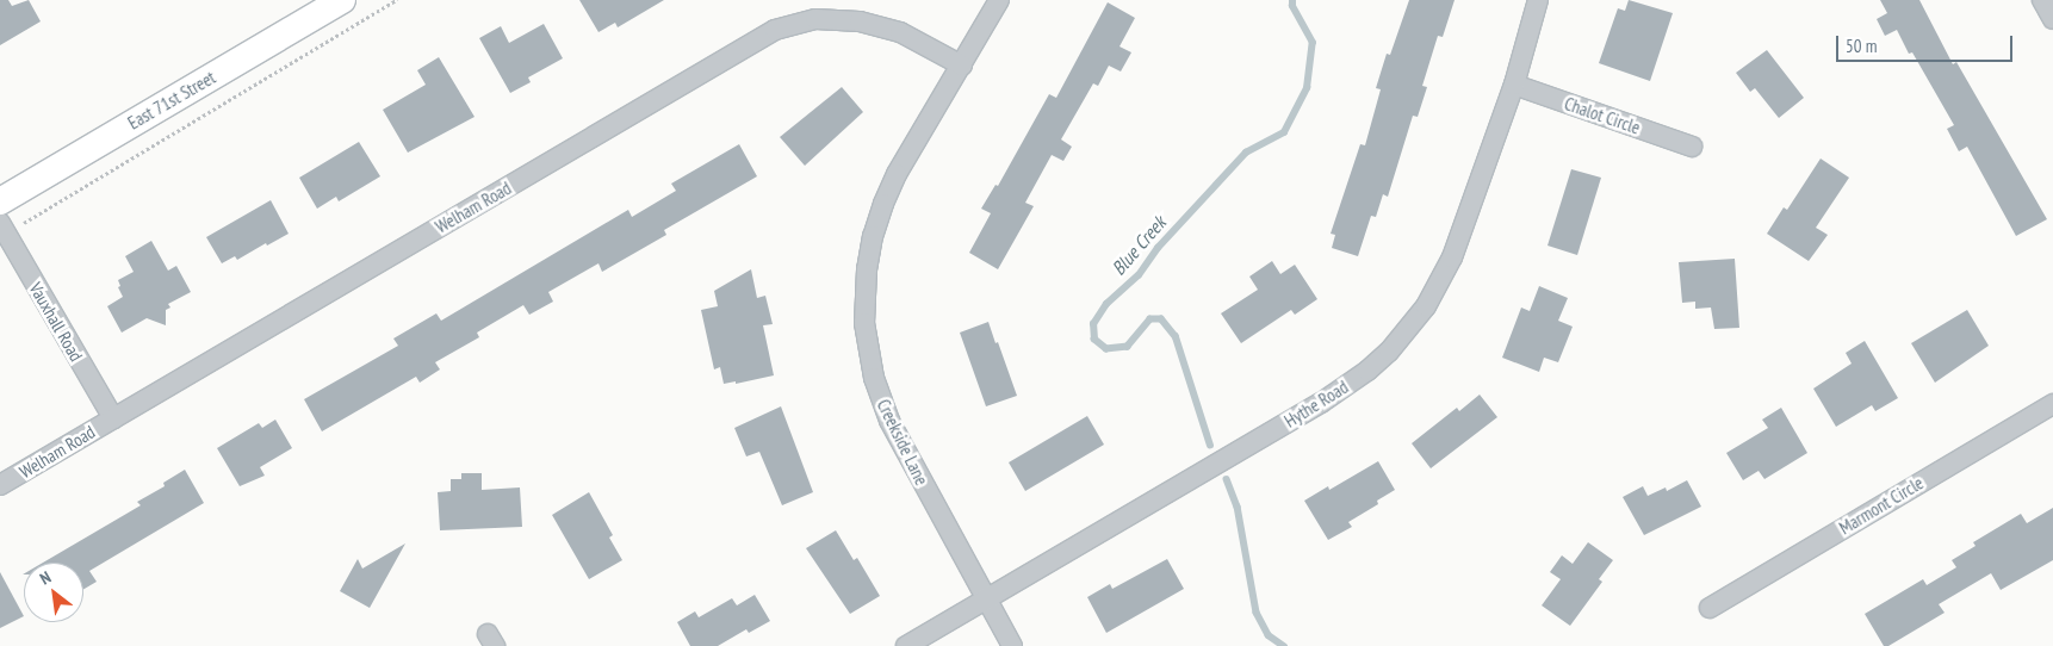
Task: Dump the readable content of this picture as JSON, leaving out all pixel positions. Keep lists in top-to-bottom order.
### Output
{
  "streets": {
    "main road": ["East 71st Street"],
    "street": [
      "Chalot Circle",
      "Welham Road",
      "Vauxhall Road",
      "Hythe Road",
      "Creekside Lane",
      "Marmont Circle"
    ]
  },
  "crossings": [
    ["Chalot Circle", "Hythe Road"],
    ["Welham Road", "Vauxhall Road"],
    ["Welham Road", "Creekside Lane"],
    ["Hythe Road", "Creekside Lane"]
  ],
  "water": ["Blue Creek"],
  "scale_bar": "50 m",
  "north": "top left"
}
